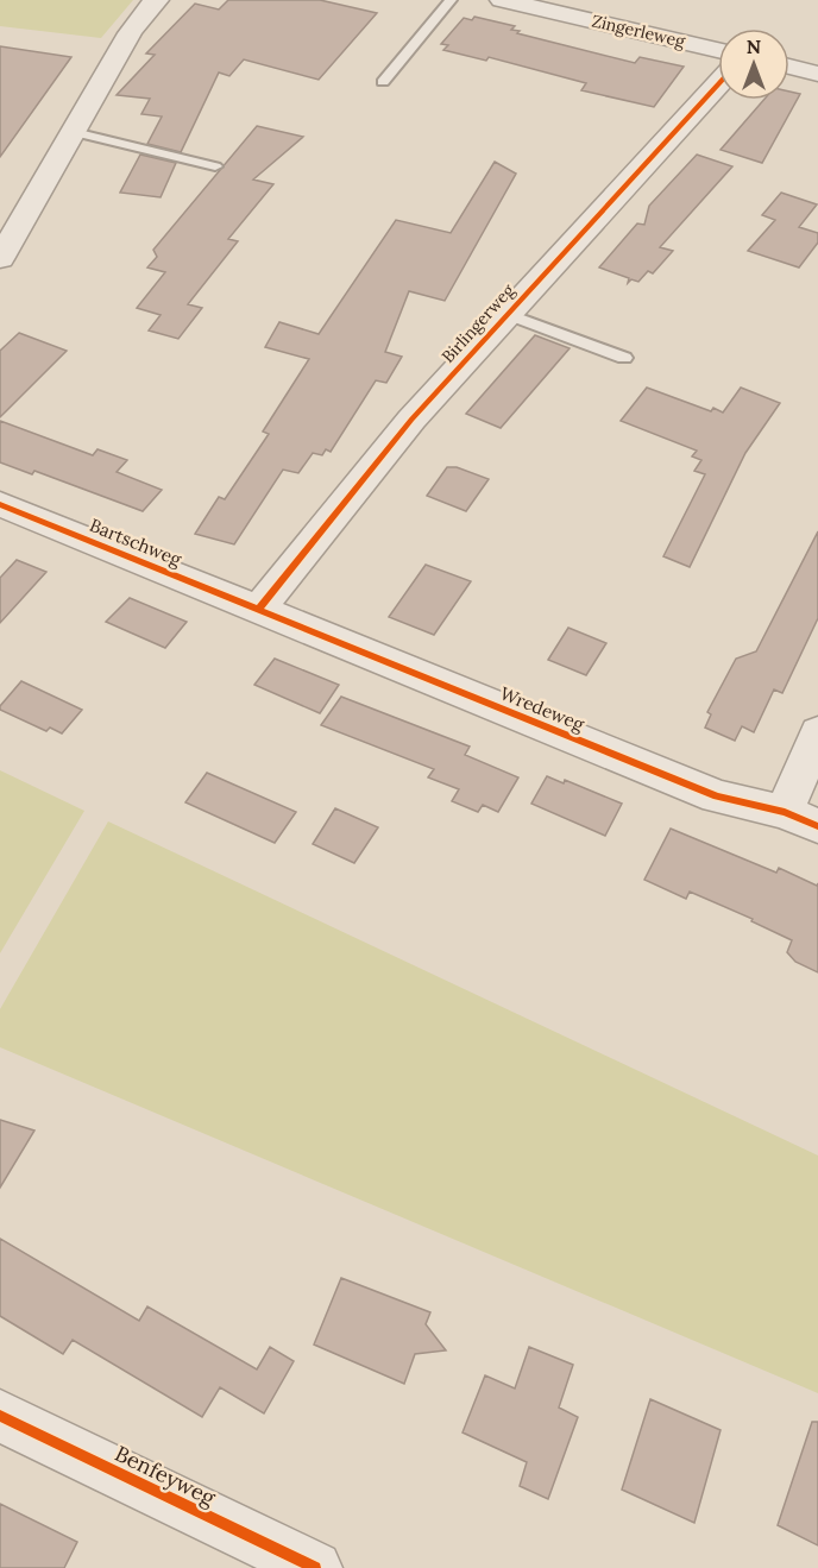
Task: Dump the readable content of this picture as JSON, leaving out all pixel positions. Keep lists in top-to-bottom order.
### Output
{
  "streets": {
    "street": [
      "Zingerleweg",
      "Birlingerweg",
      "Bartschweg",
      "Wredeweg",
      "Benfeyweg"
    ]
  },
  "crossings": [
    ["Birlingerweg", "Bartschweg"],
    ["Birlingerweg", "Wredeweg"],
    ["Bartschweg", "Wredeweg"]
  ],
  "north": "top"
}
